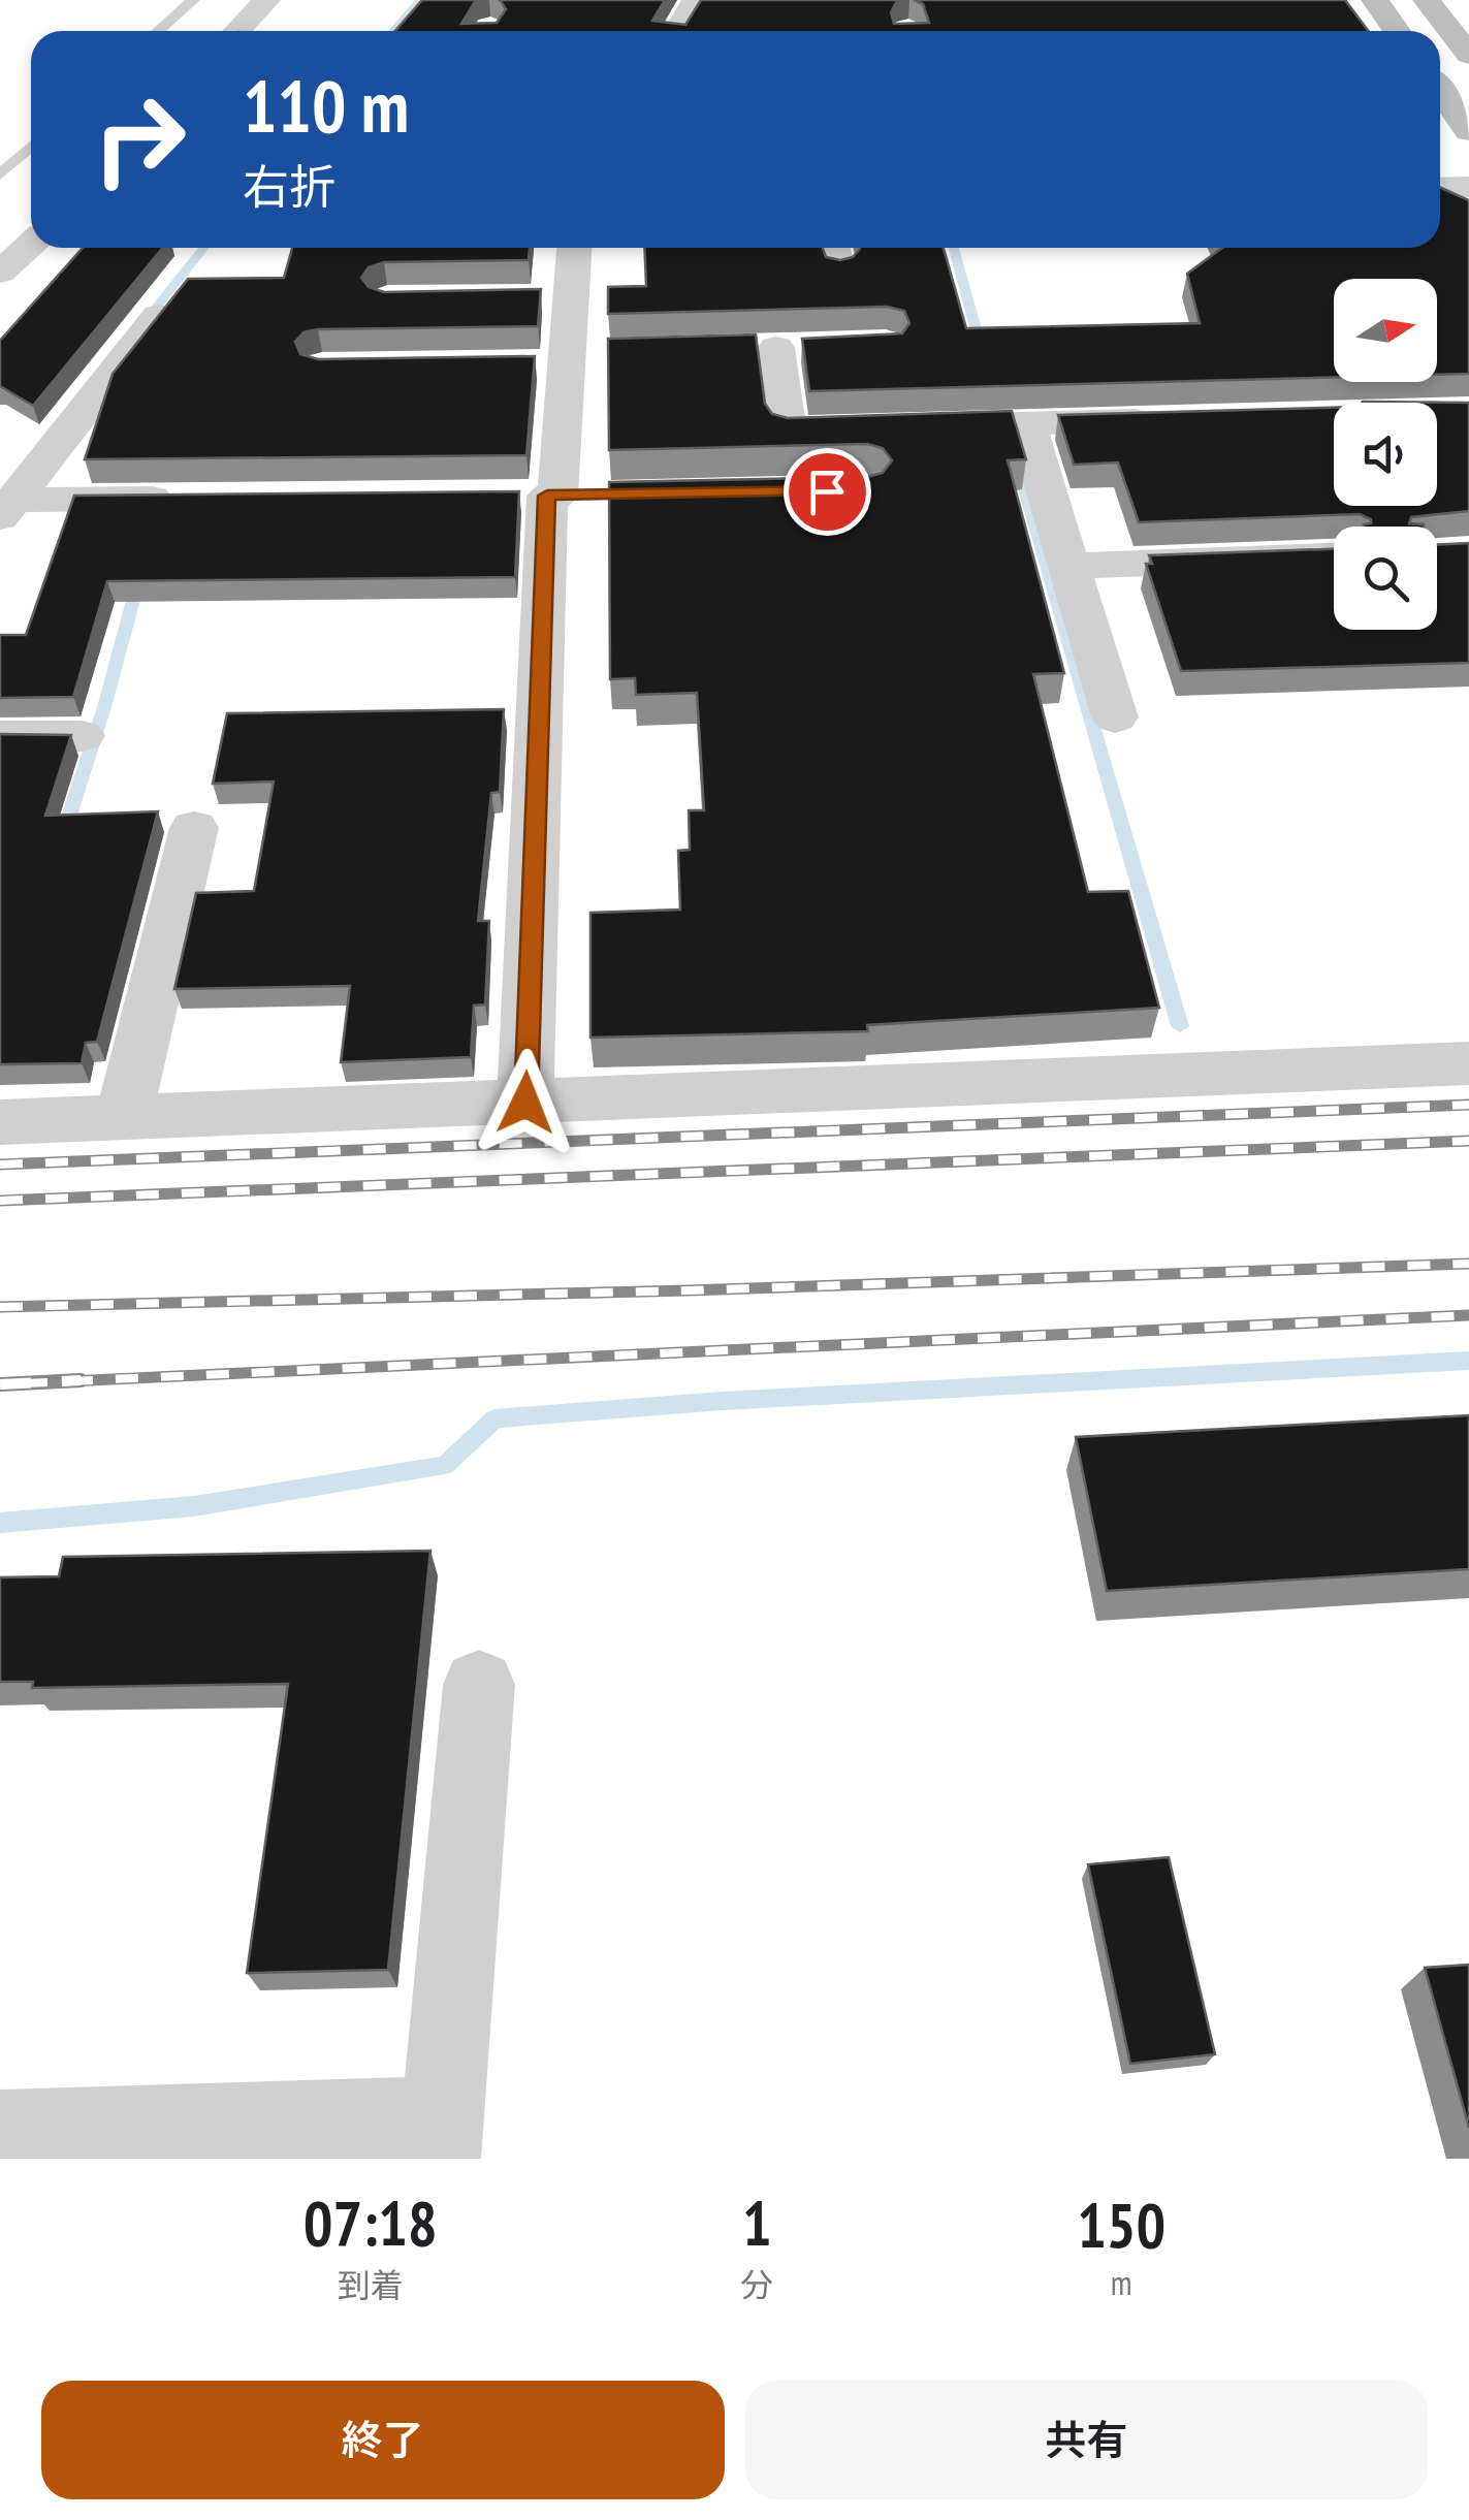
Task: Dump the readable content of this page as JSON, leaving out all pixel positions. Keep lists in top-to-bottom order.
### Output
{
  "north": "right",
  "page": {
    "turn": ["110 m", "右折"],
    "eta": [
      "07:18",
      "到着",
      "1",
      "分",
      "150",
      "m"
    ],
    "buttons": ["終了", "共有"]
  }
}
